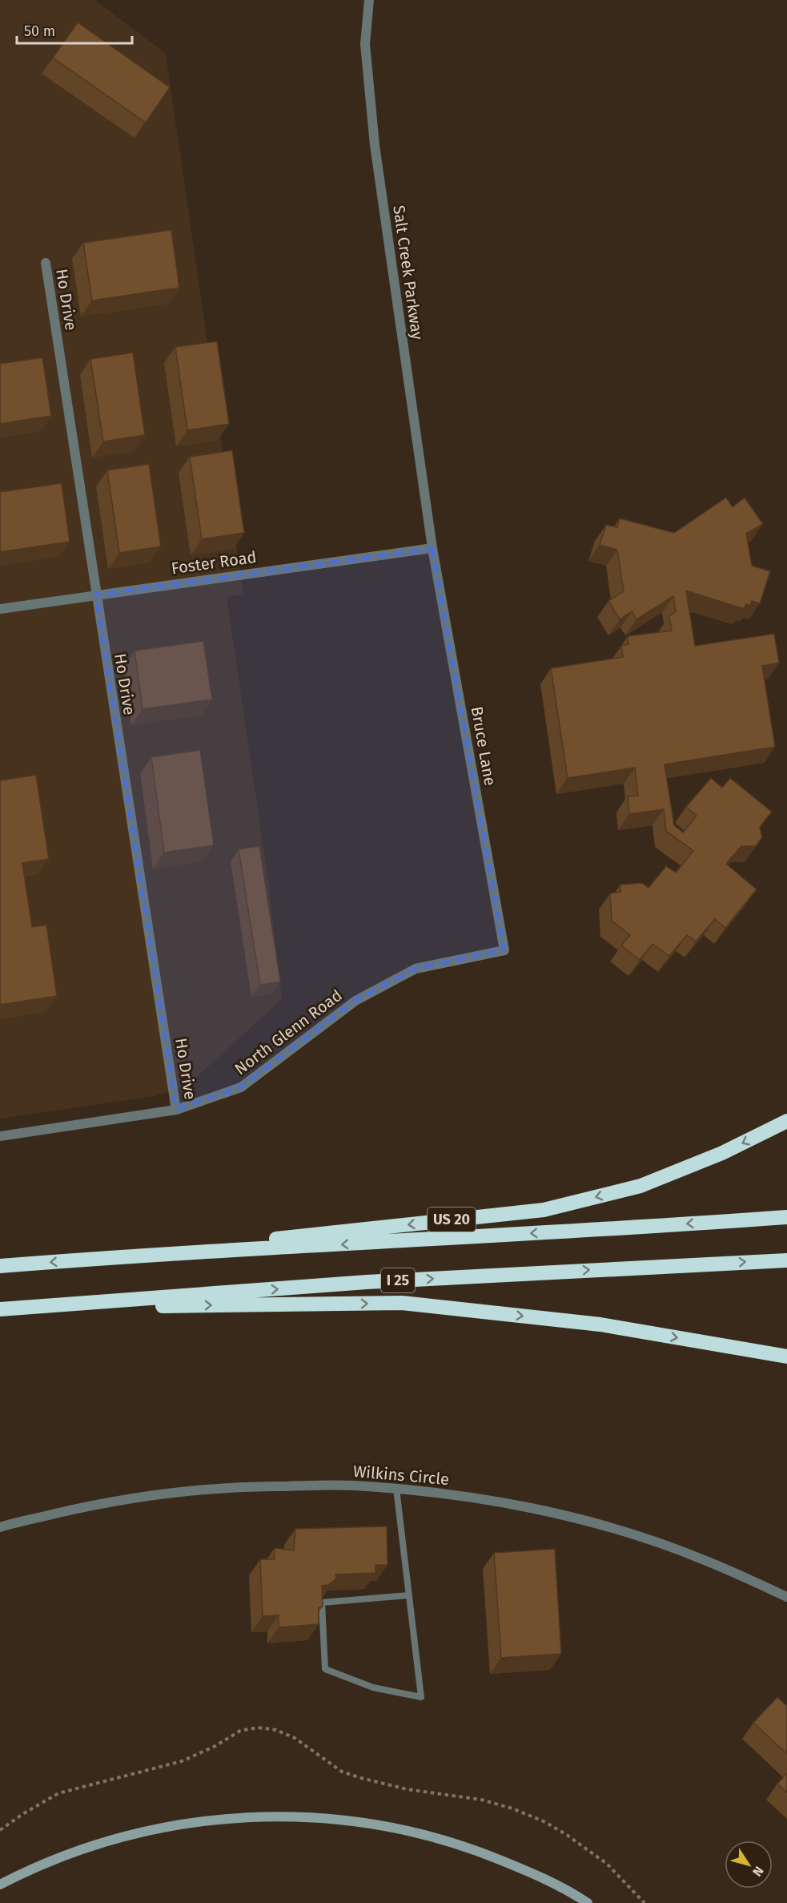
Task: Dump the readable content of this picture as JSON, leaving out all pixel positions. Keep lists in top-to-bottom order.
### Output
{
  "streets": {
    "highway": ["US 20", "I 25"],
    "street": [
      "Salt Creek Parkway",
      "Ho Drive",
      "Foster Road",
      "Bruce Lane",
      "North Glenn Road",
      "Wilkins Circle"
    ]
  },
  "crossings": [
    ["Salt Creek Parkway", "Foster Road"],
    ["Salt Creek Parkway", "Bruce Lane"],
    ["Ho Drive", "Foster Road"],
    ["Ho Drive", "North Glenn Road"],
    ["Foster Road", "Bruce Lane"],
    ["Bruce Lane", "North Glenn Road"]
  ],
  "scale_bar": "50 m",
  "north": "bottom right"
}
